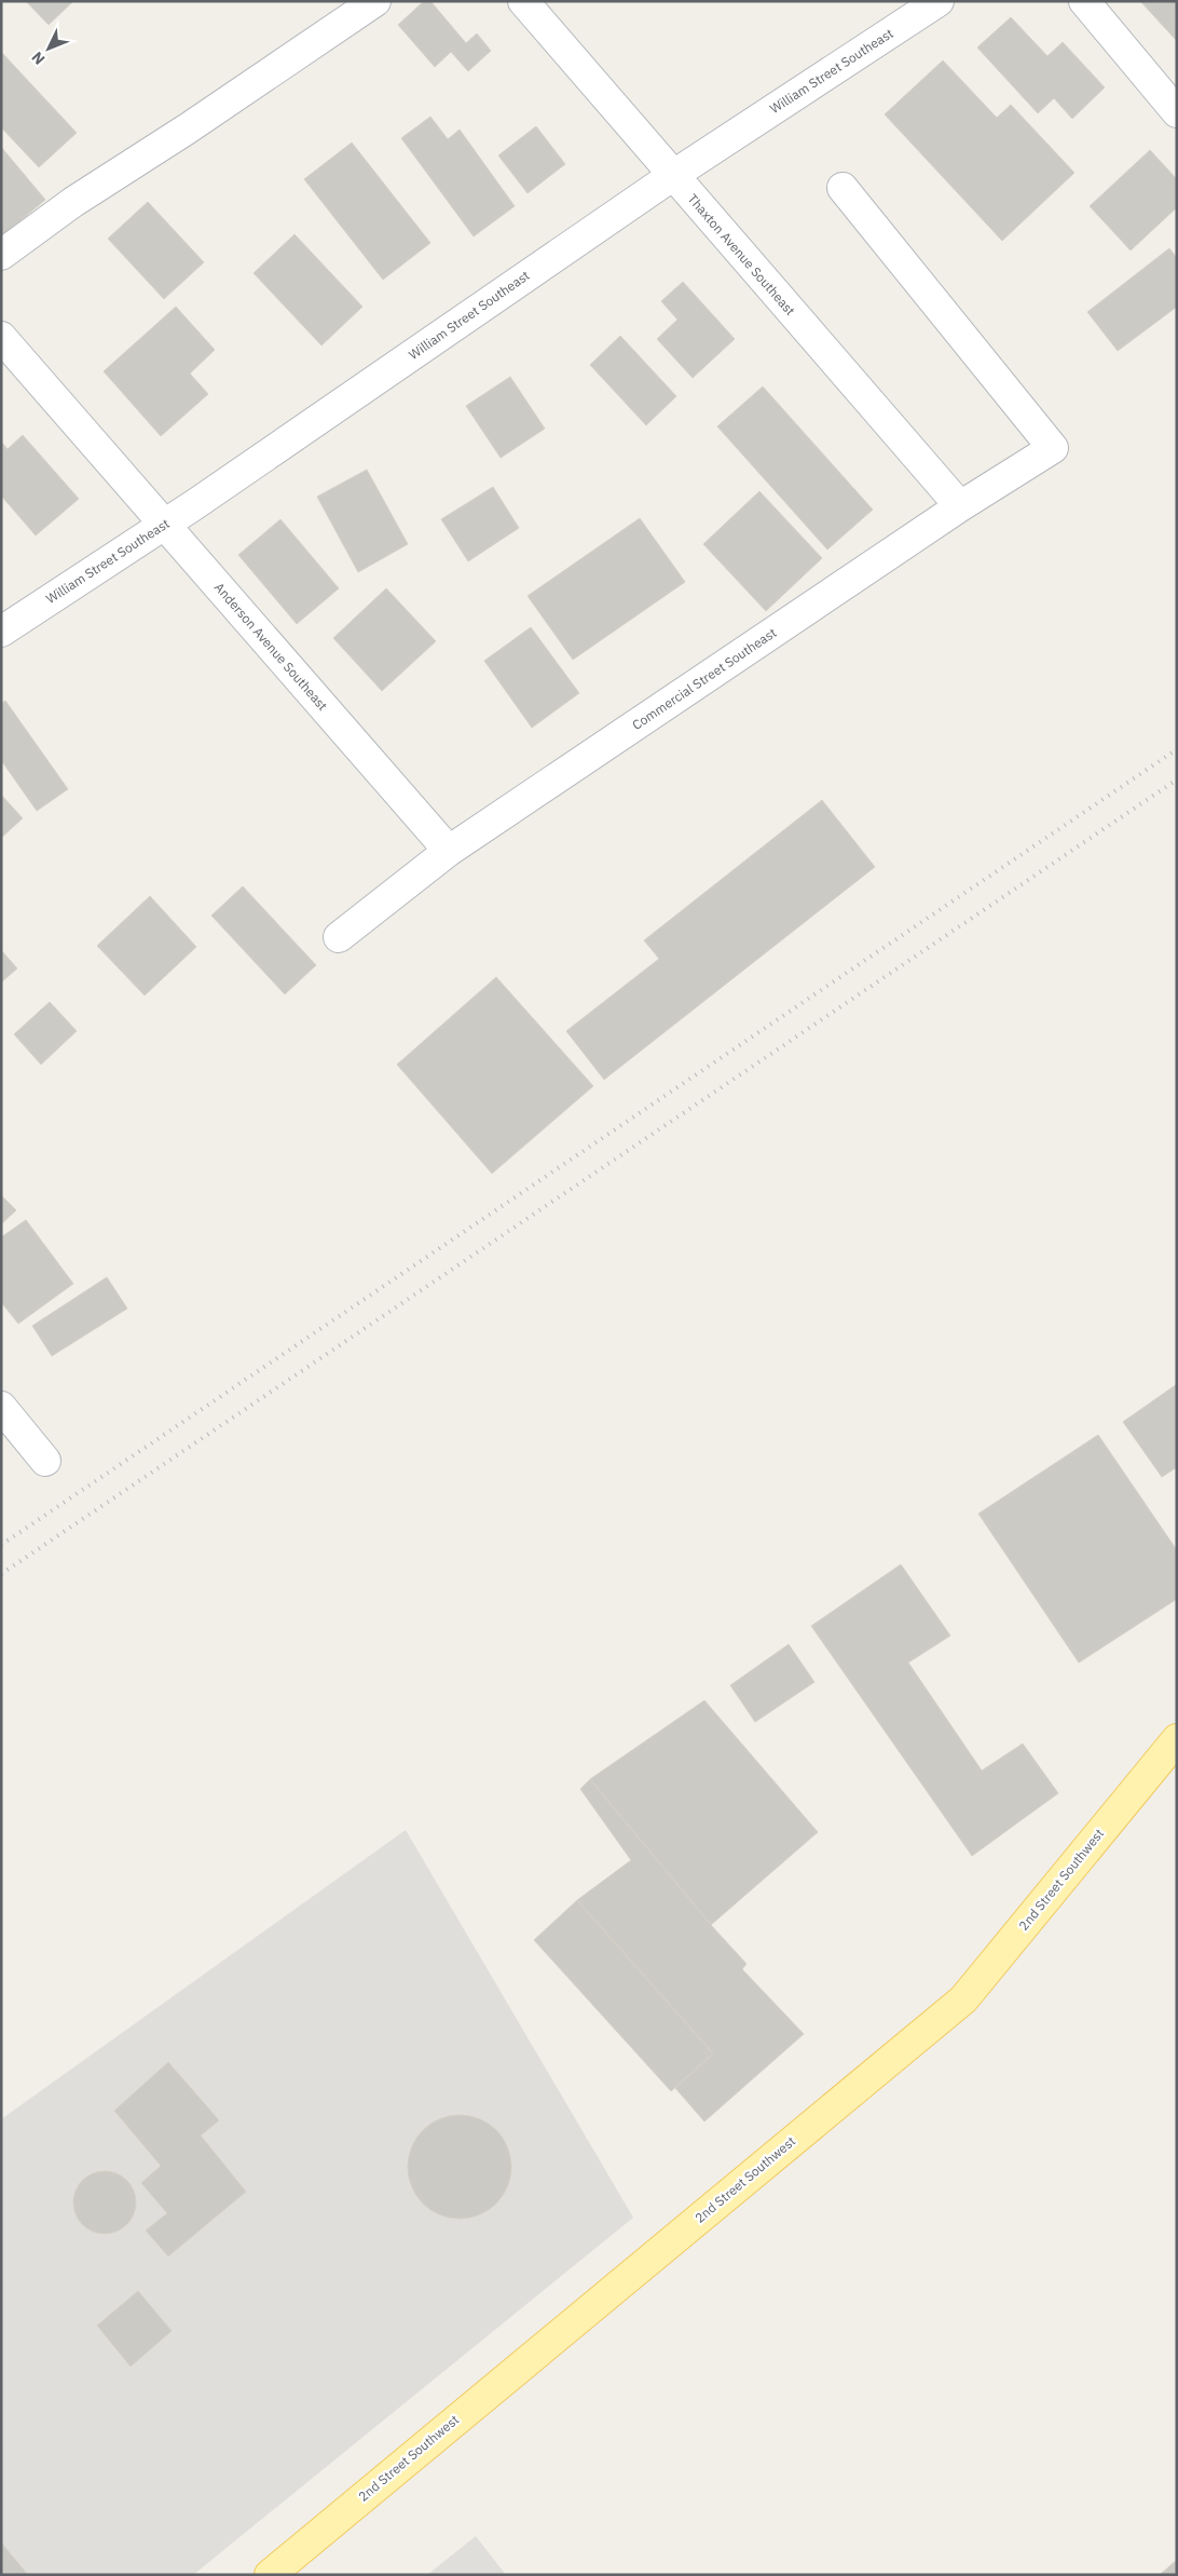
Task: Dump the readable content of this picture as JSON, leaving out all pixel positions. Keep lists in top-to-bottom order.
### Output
{
  "streets": {
    "main road": ["2nd Street Southwest"],
    "street": [
      "William Street Southeast",
      "Thaxton Avenue Southeast",
      "Anderson Avenue Southeast",
      "Commercial Street Southeast"
    ]
  },
  "crossings": [
    ["William Street Southeast", "Thaxton Avenue Southeast"],
    ["William Street Southeast", "Anderson Avenue Southeast"],
    ["Thaxton Avenue Southeast", "Commercial Street Southeast"],
    ["Anderson Avenue Southeast", "Commercial Street Southeast"]
  ],
  "north": "bottom left"
}
